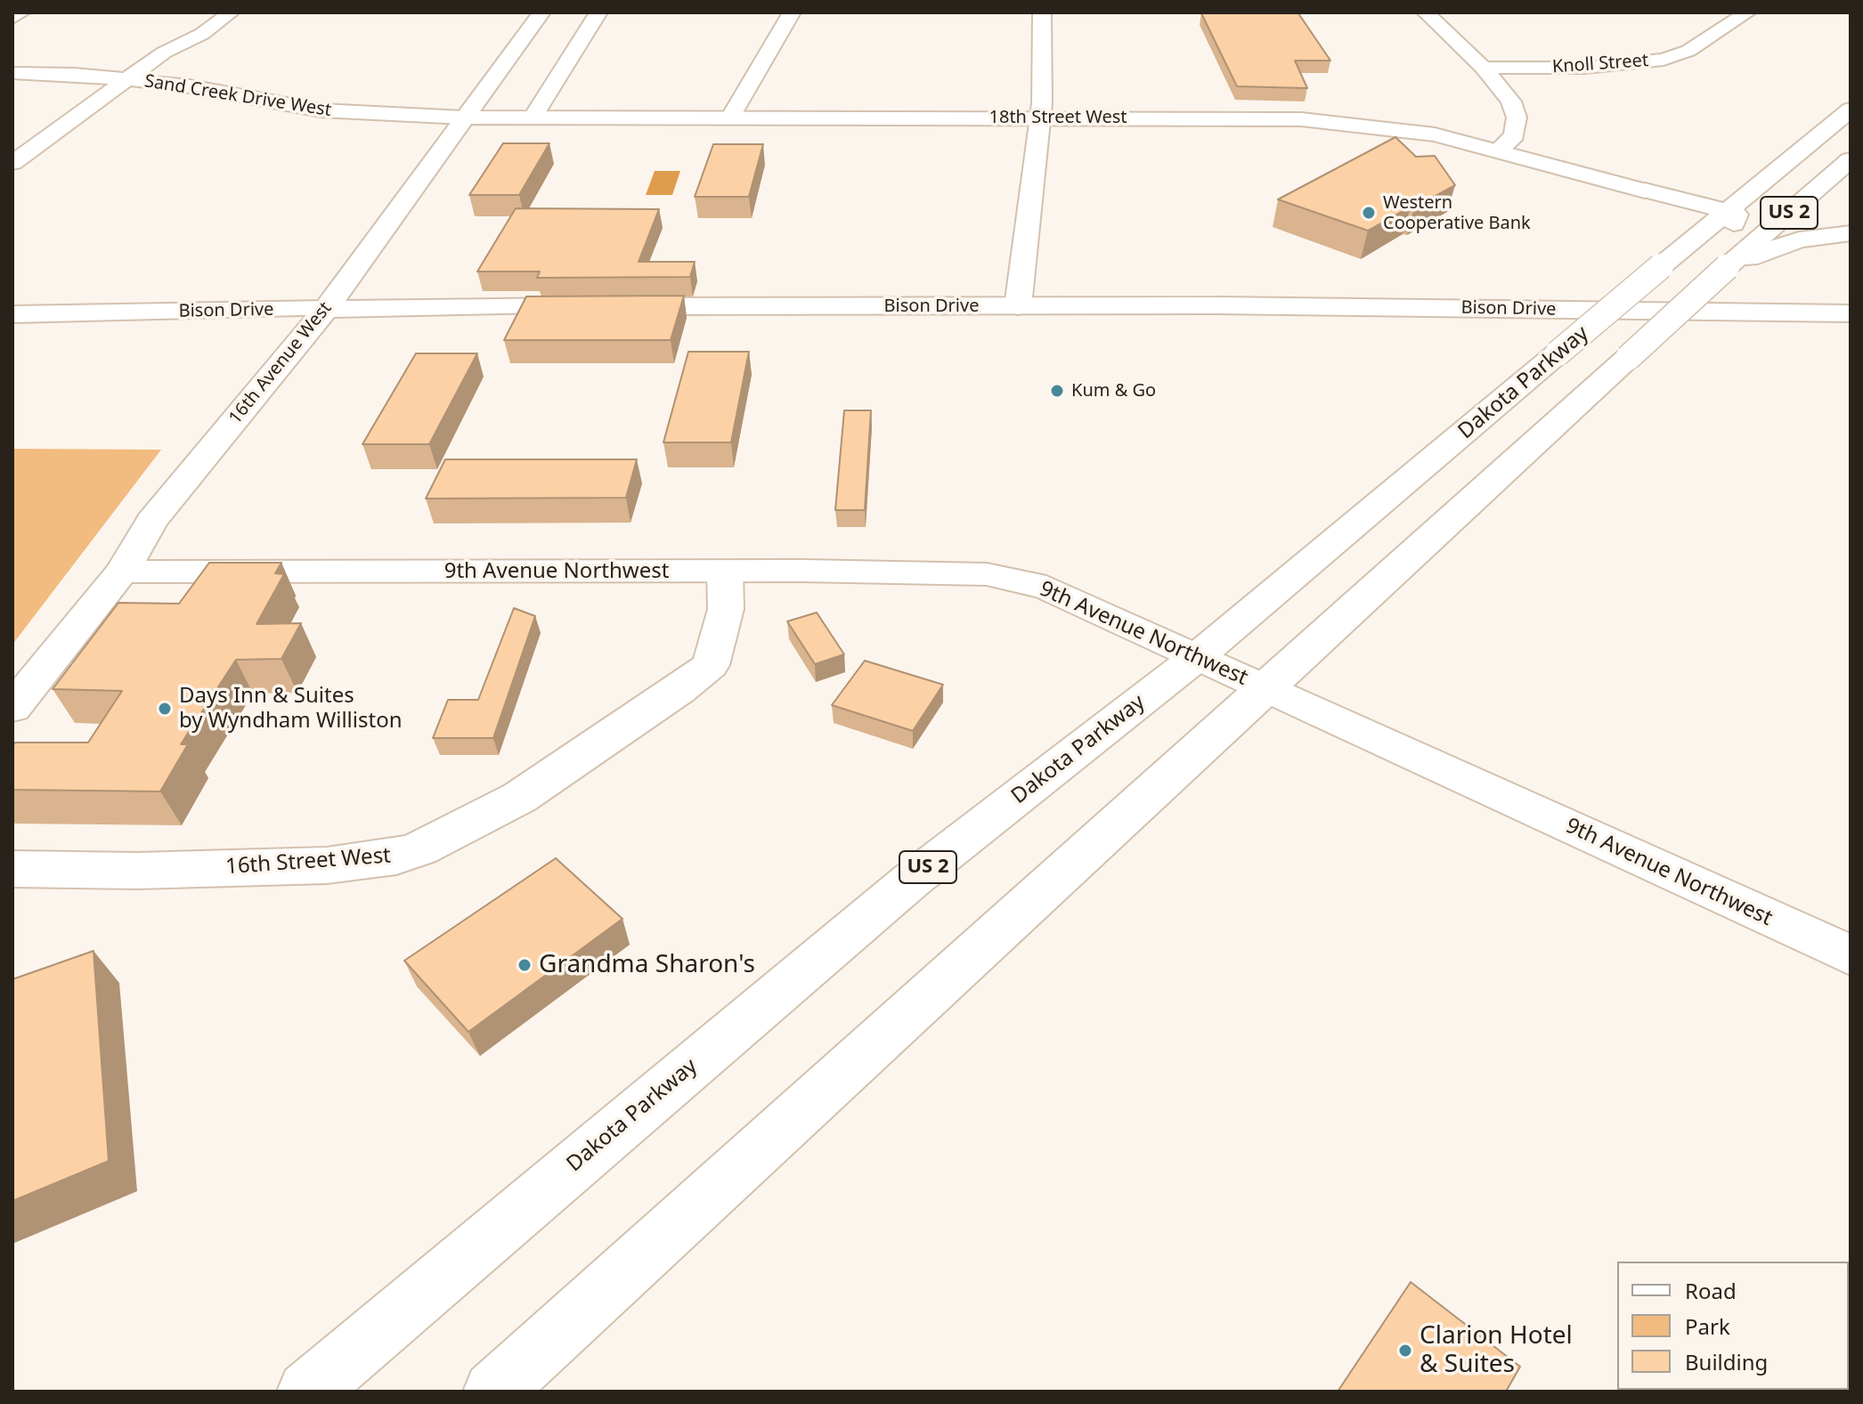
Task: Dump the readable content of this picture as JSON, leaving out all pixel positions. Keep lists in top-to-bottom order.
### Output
{
  "streets": {
    "main road": [
      "Knoll Street",
      "Sand Creek Drive West",
      "18th Street West",
      "US 2",
      "Bison Drive",
      "16th Avenue West",
      "Dakota Parkway",
      "9th Avenue Northwest",
      "16th Street West"
    ]
  },
  "crossings": [
    ["Sand Creek Drive West", "18th Street West"],
    ["Sand Creek Drive West", "16th Avenue West"],
    ["18th Street West", "16th Avenue West"],
    ["US 2", "9th Avenue Northwest"],
    ["Bison Drive", "16th Avenue West"],
    ["16th Avenue West", "9th Avenue Northwest"],
    ["Dakota Parkway", "9th Avenue Northwest"],
    ["9th Avenue Northwest", "16th Street West"]
  ],
  "places": [
    "Western Cooperative Bank",
    "Kum & Go",
    "Days Inn & Suites by Wyndham Williston",
    "Grandma Sharon's",
    "Clarion Hotel & Suites"
  ],
  "legend": ["Road", "Park", "Building"]
}
